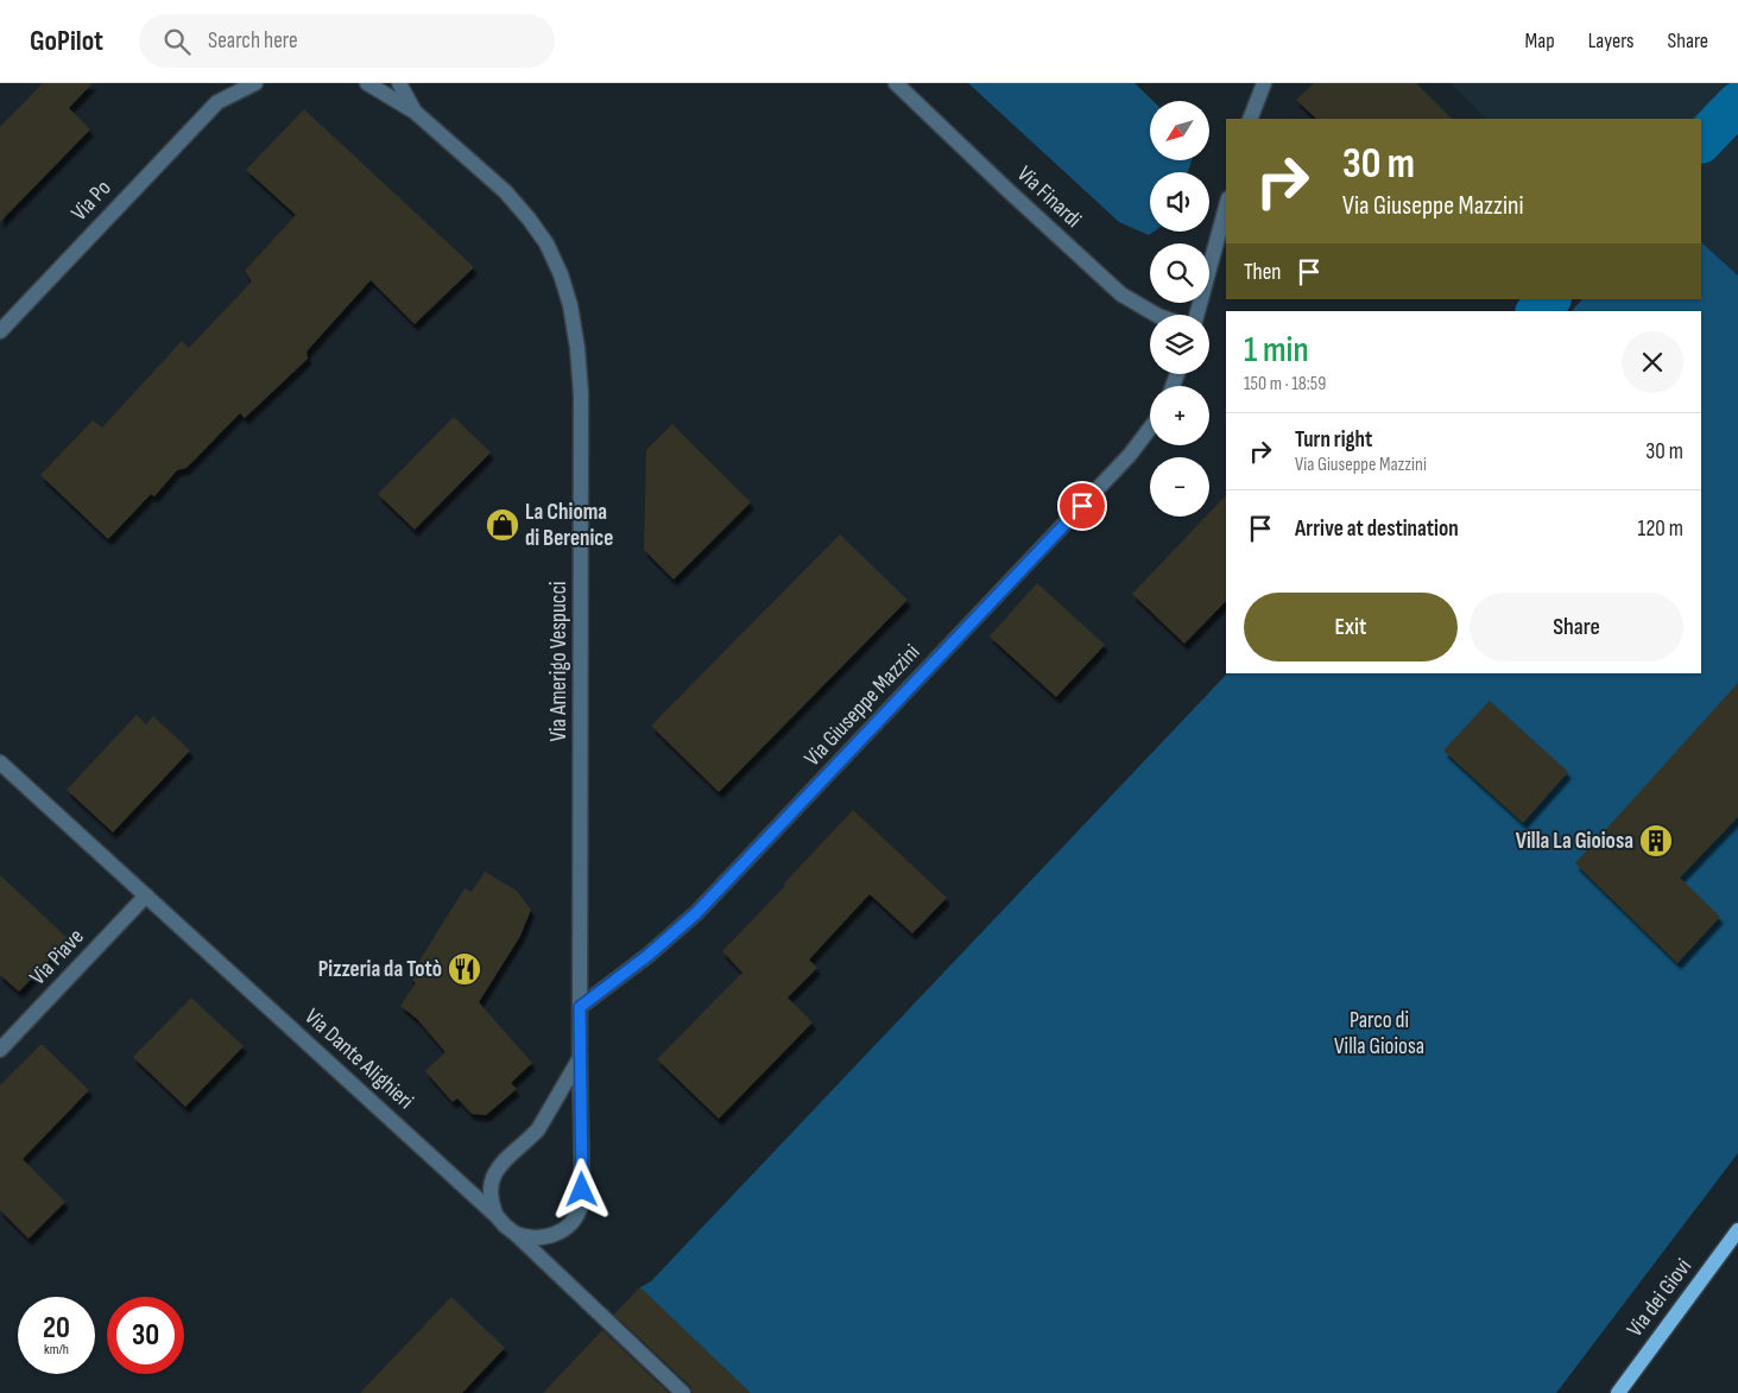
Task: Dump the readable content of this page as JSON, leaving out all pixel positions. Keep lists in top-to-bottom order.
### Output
{
  "streets": {
    "main road": ["Via dei Giovi"],
    "street": [
      "Via Finardi",
      "Via Po",
      "Via Amerigo Vespucci",
      "Via Giuseppe Mazzini",
      "Via Piave",
      "Via Dante Alighieri"
    ]
  },
  "crossings": [
    ["Via Amerigo Vespucci", "Via Giuseppe Mazzini"],
    ["Via Amerigo Vespucci", "Via Dante Alighieri"],
    ["Via Piave", "Via Dante Alighieri"]
  ],
  "parks": ["Parco di Villa Gioiosa"],
  "places": {
    "shop": ["La Chioma di Berenice"],
    "building": ["Villa La Gioiosa"],
    "restaurant": ["Pizzeria da Totò"]
  },
  "north": "bottom left",
  "page": {
    "header": "GoPilot",
    "search": "Search here",
    "nav": ["Map", "Layers", "Share"],
    "map_buttons": ["+", "−"],
    "turn": ["30 m", "Via Giuseppe Mazzini"],
    "then": "Then",
    "heading": ["1 min", "150 m · 18:59"],
    "list": [
      {
        "name": "Turn right",
        "note": "Via Giuseppe Mazzini",
        "value": "30 m"
      },
      {
        "name": "Arrive at destination",
        "value": "120 m"
      }
    ],
    "buttons": ["Exit", "Share"],
    "speed": "20 km/h",
    "limit": "30"
  }
}
